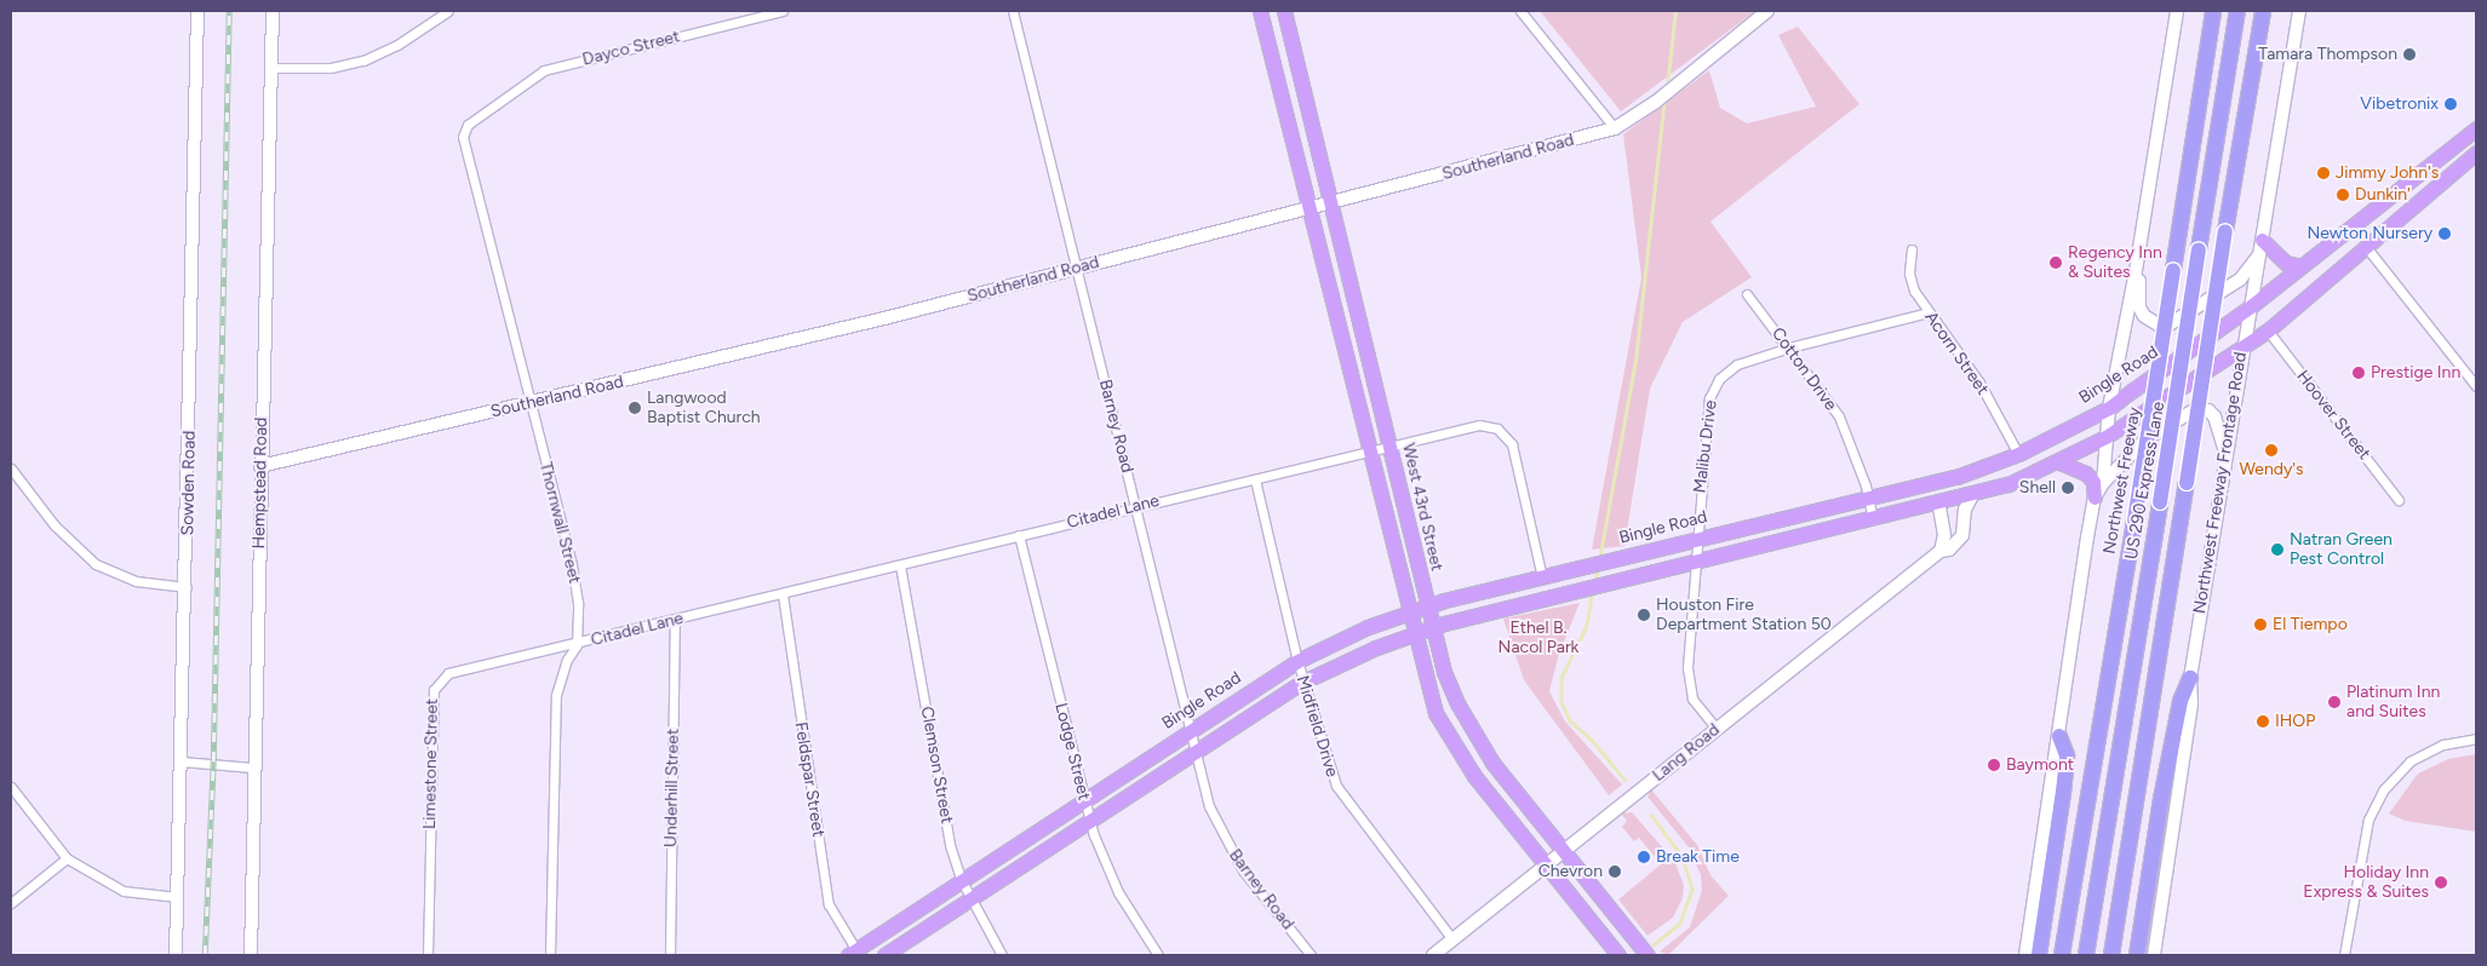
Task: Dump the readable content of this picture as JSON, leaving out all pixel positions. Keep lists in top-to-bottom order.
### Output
{
  "streets": {
    "highway": ["Northwest Freeway", "US 290 Express Lane"],
    "main road": ["Bingle Road", "West 43rd Street"],
    "street": [
      "Dayco Street",
      "Southerland Road",
      "Acorn Street",
      "Cotton Drive",
      "Hoover Street",
      "Barney Road",
      "Malibu Drive",
      "Sowden Road",
      "Hempstead Road",
      "Northwest Freeway Frontage Road",
      "Citadel Lane",
      "Thornwall Street",
      "Midfield Drive",
      "Lodge Street",
      "Lang Road",
      "Limestone Street",
      "Clemson Street",
      "Feldspar Street",
      "Underhill Street"
    ]
  },
  "crossings": [
    ["Dayco Street", "Thornwall Street"],
    ["Southerland Road", "Barney Road"],
    ["Southerland Road", "Hempstead Road"],
    ["Southerland Road", "West 43rd Street"],
    ["Southerland Road", "Thornwall Street"],
    ["Acorn Street", "Bingle Road"],
    ["Acorn Street", "Malibu Drive"],
    ["Cotton Drive", "Bingle Road"],
    ["Cotton Drive", "Malibu Drive"],
    ["Bingle Road", "Barney Road"],
    ["Bingle Road", "Malibu Drive"],
    ["Bingle Road", "Northwest Freeway Frontage Road"],
    ["Bingle Road", "West 43rd Street"],
    ["Bingle Road", "Citadel Lane"],
    ["Bingle Road", "Midfield Drive"],
    ["Bingle Road", "Lodge Street"],
    ["Bingle Road", "Clemson Street"],
    ["Bingle Road", "Feldspar Street"],
    ["Barney Road", "Citadel Lane"],
    ["Malibu Drive", "Lang Road"],
    ["West 43rd Street", "Citadel Lane"],
    ["West 43rd Street", "Lang Road"],
    ["Citadel Lane", "Thornwall Street"],
    ["Citadel Lane", "Midfield Drive"],
    ["Citadel Lane", "Lodge Street"],
    ["Citadel Lane", "Limestone Street"],
    ["Citadel Lane", "Clemson Street"],
    ["Citadel Lane", "Feldspar Street"],
    ["Citadel Lane", "Underhill Street"],
    ["Thornwall Street", "Limestone Street"],
    ["Midfield Drive", "Lang Road"]
  ],
  "parks": ["Ethel B. Nacol Park"],
  "places": [
    "Tamara Thompson",
    "Vibetronix",
    "Jimmy John's",
    "Dunkin'",
    "Newton Nursery",
    "Regency Inn & Suites",
    "Prestige Inn",
    "Langwood Baptist Church",
    "Wendy's",
    "Shell",
    "Natran Green Pest Control",
    "Houston Fire Department Station 50",
    "El Tiempo",
    "Platinum Inn and Suites",
    "IHOP",
    "Baymont",
    "Break Time",
    "Chevron",
    "Holiday Inn Express & Suites"
  ]
}
